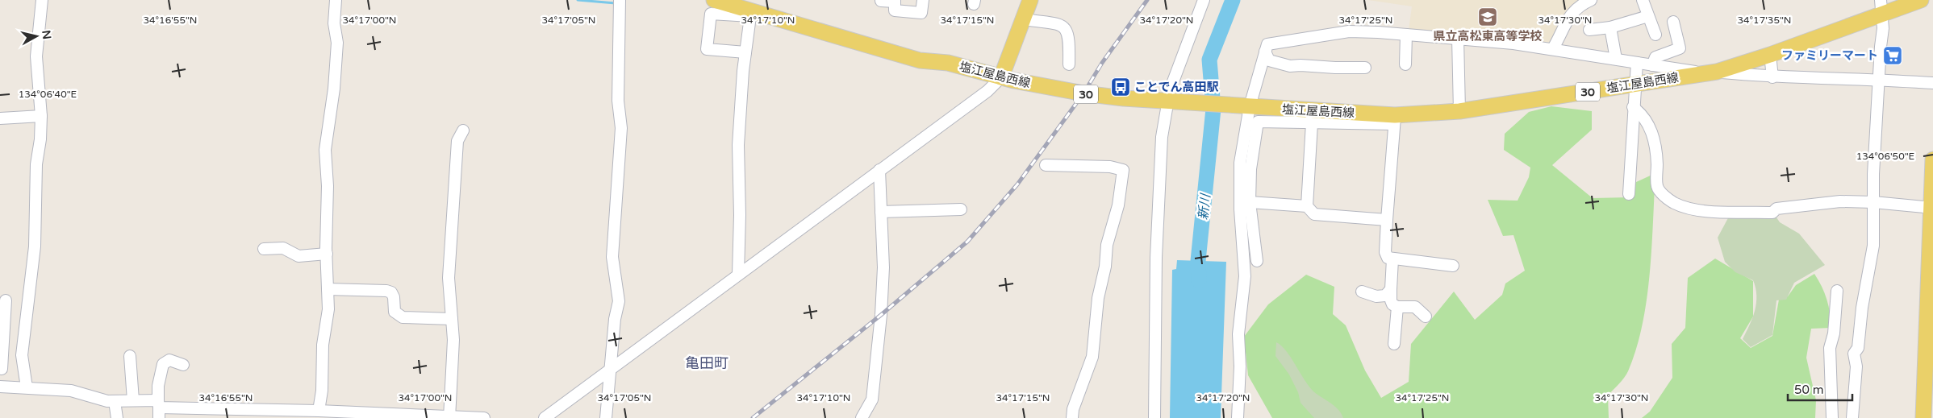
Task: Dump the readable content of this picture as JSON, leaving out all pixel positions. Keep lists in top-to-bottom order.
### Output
{
  "streets": {
    "main road": ["塩江屋島西線", "30"]
  },
  "districts": ["亀田町"],
  "water": ["新川"],
  "places": {
    "school or university": ["県立高松東高等学校"],
    "supermarket": ["ファミリーマート"],
    "bus stop": ["ことでん高田駅"]
  },
  "scale_bar": "50 m",
  "north": "right",
  "coordinates": [
    "34°16'55\"N",
    "34°17'00\"N",
    "34°17'05\"N",
    "34°17'10\"N",
    "34°17'15\"N",
    "34°17'20\"N",
    "34°17'25\"N",
    "34°17'30\"N",
    "34°17'35\"N",
    "134°06'40\"E",
    "134°06'50\"E"
  ]
}
